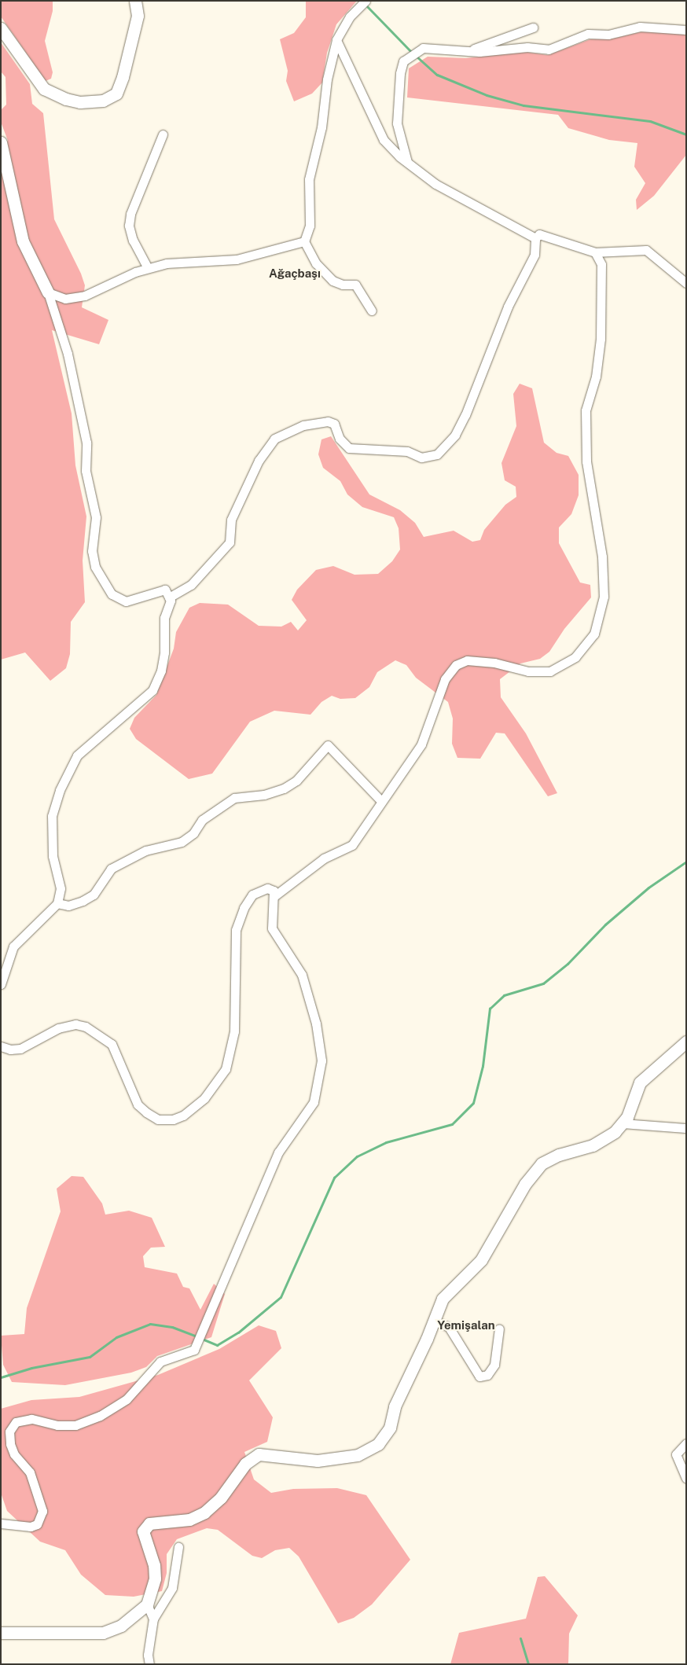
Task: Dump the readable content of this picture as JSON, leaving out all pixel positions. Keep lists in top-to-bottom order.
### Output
{
  "districts": ["Ağaçbaşı", "Yemişalan"]
}
